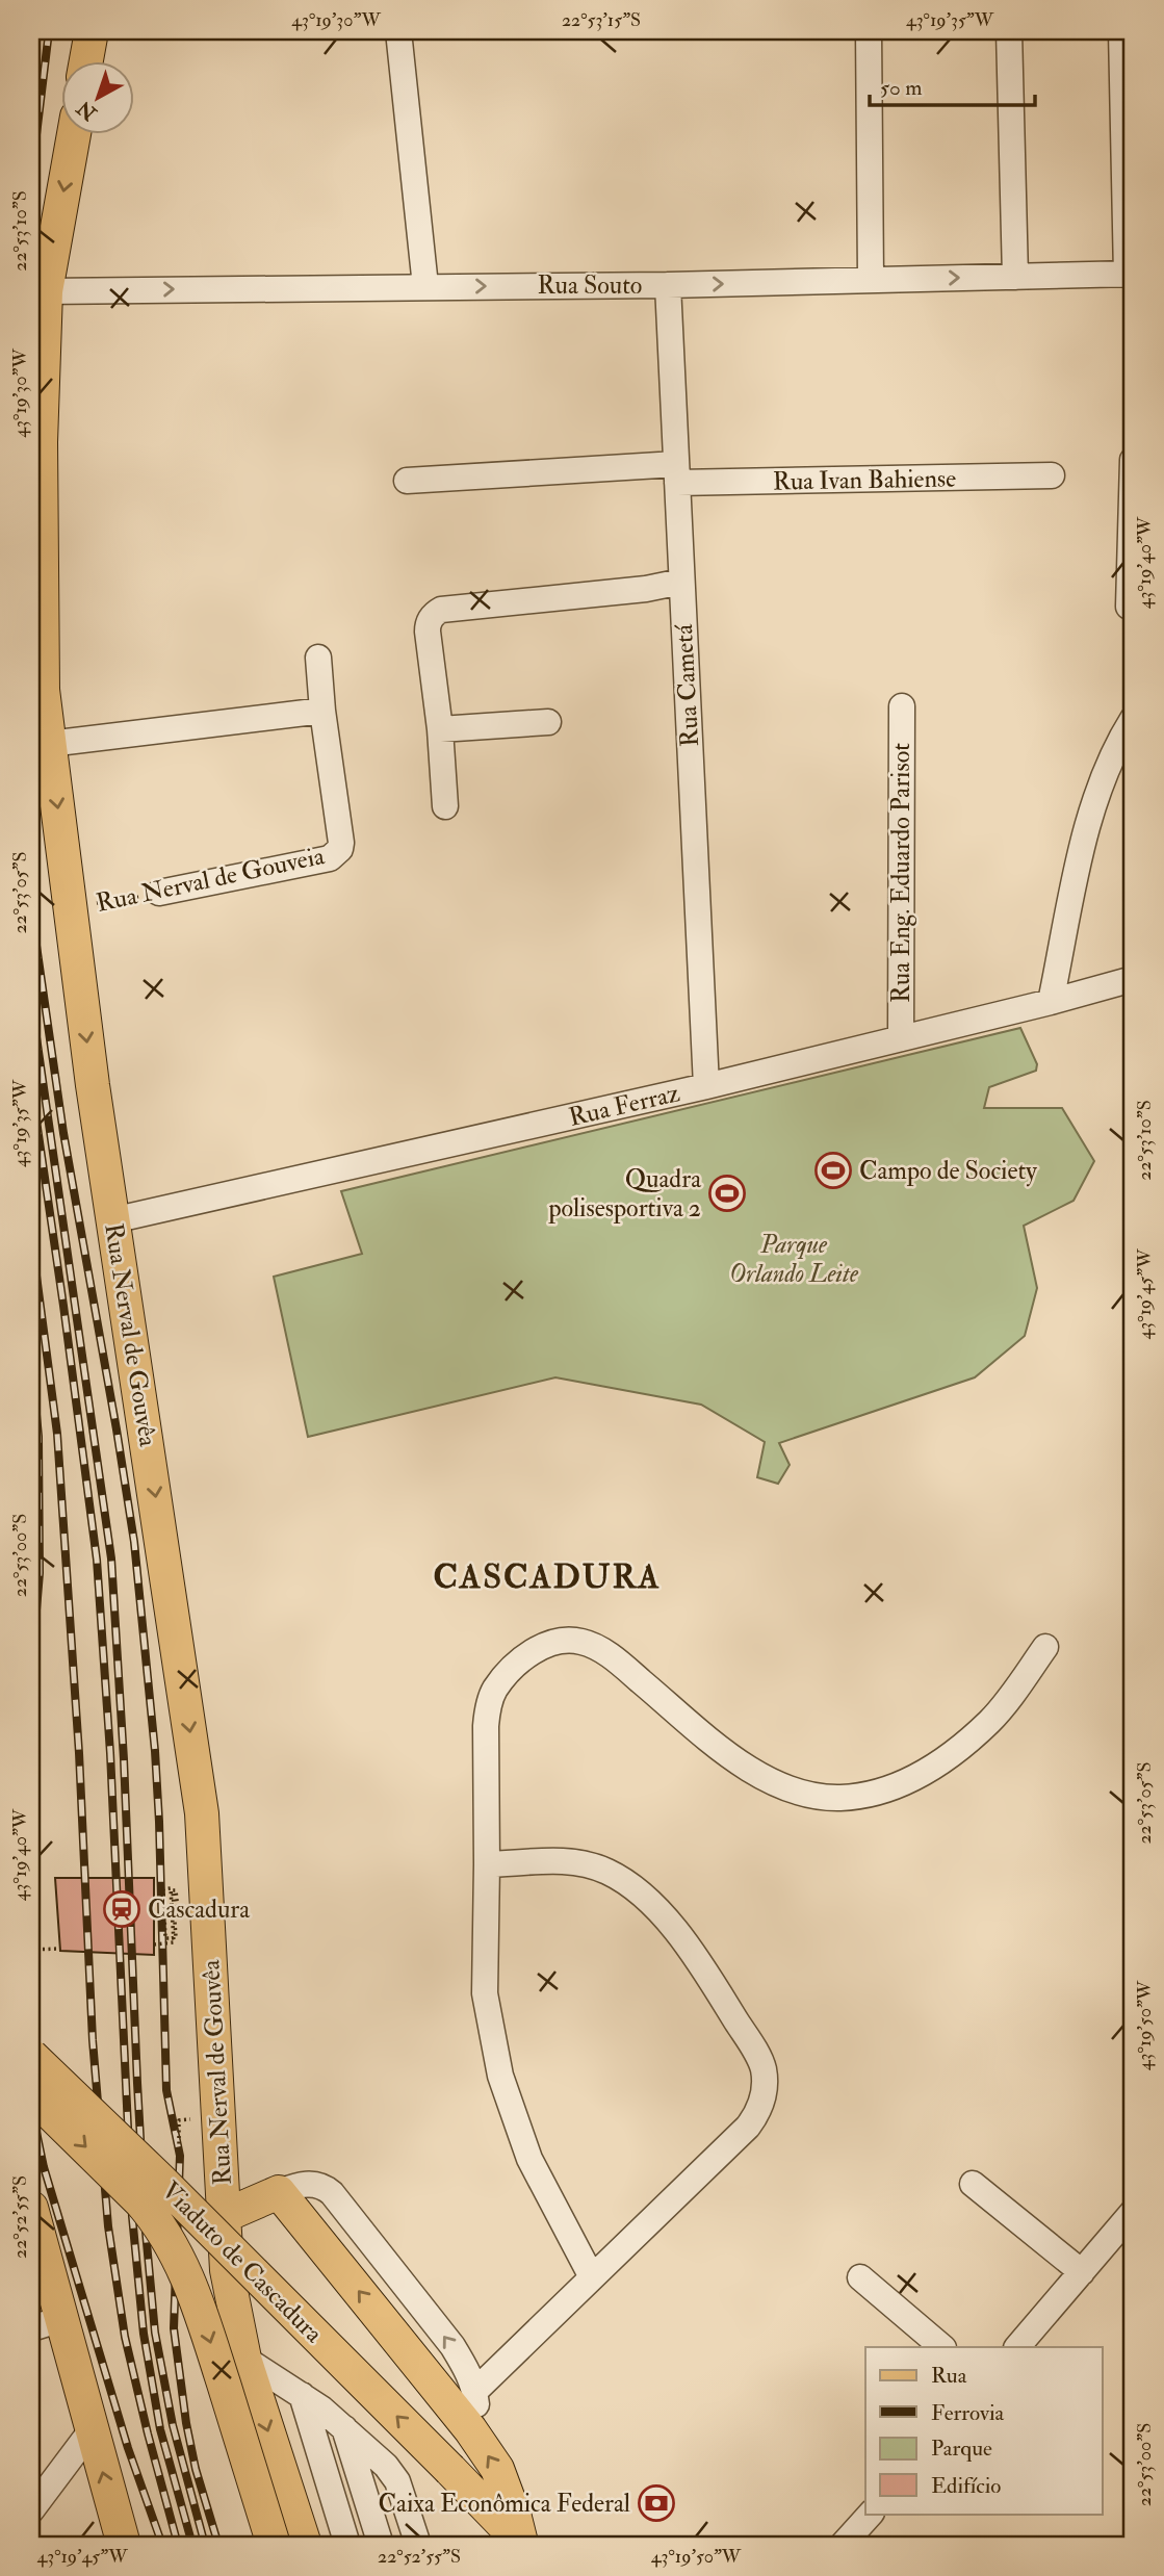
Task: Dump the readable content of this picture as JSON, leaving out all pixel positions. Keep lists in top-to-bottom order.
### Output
{
  "streets": {
    "main road": ["Rua Nerval de Gouvêa", "Viaduto de Cascadura"],
    "street": [
      "Rua Souto",
      "Rua Ivan Bahiense",
      "Rua Cametá",
      "Rua Eng. Eduardo Parisot",
      "Rua Nerval de Gouveia",
      "Rua Ferraz"
    ]
  },
  "crossings": [
    ["Rua Souto", "Rua Cametá"],
    ["Rua Souto", "Rua Nerval de Gouvêa"],
    ["Rua Ivan Bahiense", "Rua Cametá"],
    ["Rua Cametá", "Rua Ferraz"],
    ["Rua Eng. Eduardo Parisot", "Rua Ferraz"],
    ["Rua Nerval de Gouveia", "Rua Nerval de Gouvêa"],
    ["Rua Ferraz", "Rua Nerval de Gouvêa"]
  ],
  "one_way": ["Rua Souto", "Rua Nerval de Gouvêa"],
  "districts": ["CASCADURA"],
  "parks": ["Parque Orlando Leite"],
  "places": {
    "sports": ["Campo de Society", "Quadra polisesportiva 2"],
    "station": ["Cascadura"],
    "bank": ["Caixa Econômica Federal"]
  },
  "legend": [
    "Rua",
    "Ferrovia",
    "Parque",
    "Edifício"
  ],
  "scale_bar": "50 m",
  "north": "bottom left",
  "coordinates": [
    "43°19'30\"W",
    "22°53'15\"S",
    "43°19'35\"W",
    "22°53'10\"S",
    "43°19'40\"W",
    "22°53'05\"S",
    "43°19'45\"W",
    "22°53'00\"S",
    "43°19'50\"W",
    "22°52'55\"S"
  ]
}
